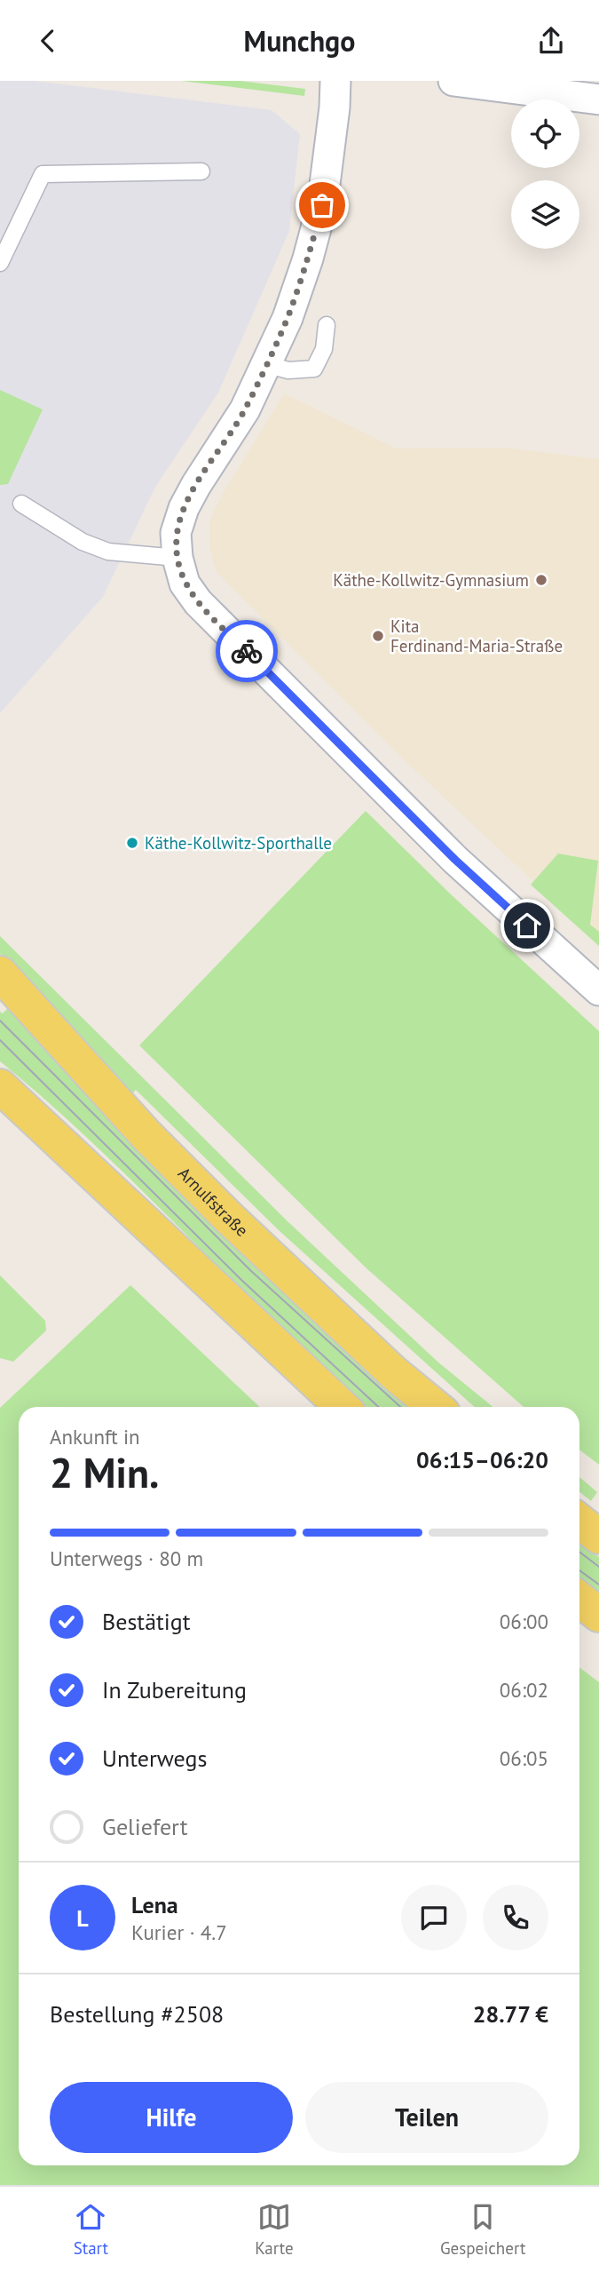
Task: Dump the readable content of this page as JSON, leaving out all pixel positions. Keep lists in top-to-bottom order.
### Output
{
  "streets": {
    "main road": ["Arnulfstraße"]
  },
  "places": ["Käthe-Kollwitz-Gymnasium", "Kita Ferdinand-Maria-Straße", "Käthe-Kollwitz-Sporthalle"],
  "page": {
    "header": "Munchgo",
    "heading": ["2 Min.", "Ankunft in", "06:15–06:20"],
    "panel": [
      "Lena",
      "Kurier · 4.7",
      "Bestellung #2508",
      "28.77 €"
    ],
    "bar": "Unterwegs · 80 m",
    "list": [
      ["Bestätigt", "06:00"],
      ["In Zubereitung", "06:02"],
      ["Unterwegs", "06:05"],
      "Geliefert"
    ],
    "round": "L",
    "buttons": ["Hilfe", "Teilen"],
    "tabs": ["Start", "Karte", "Gespeichert"]
  }
}
